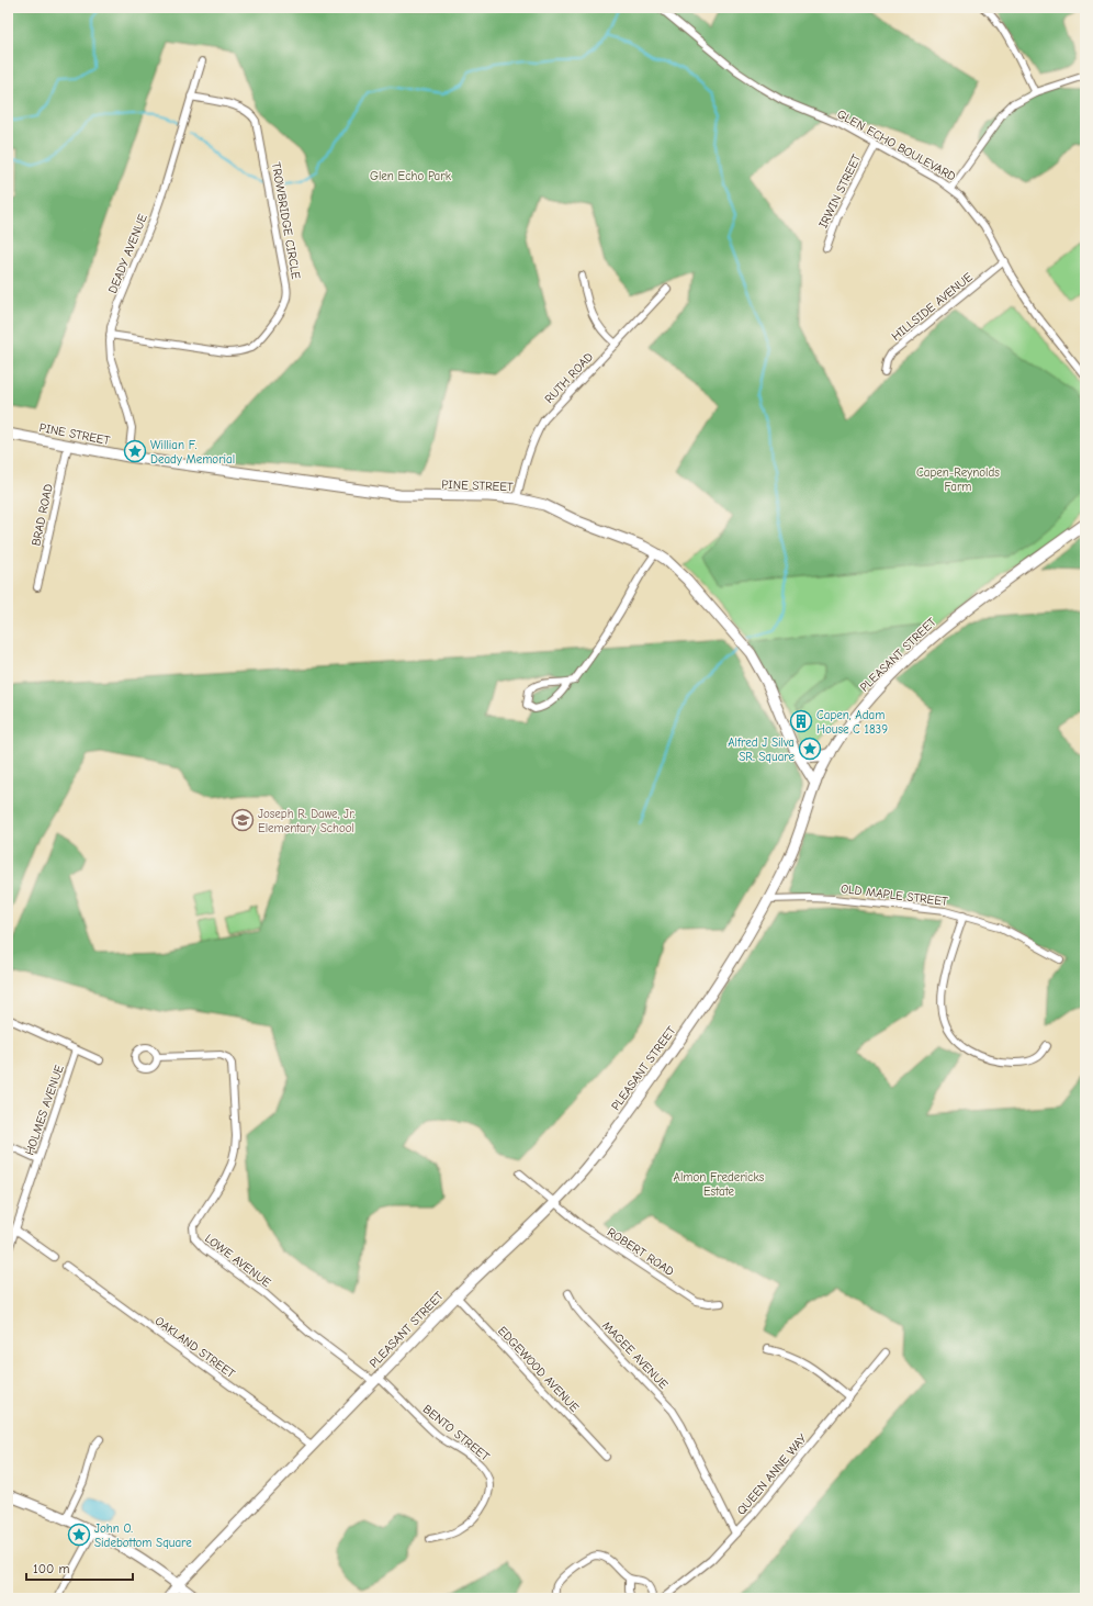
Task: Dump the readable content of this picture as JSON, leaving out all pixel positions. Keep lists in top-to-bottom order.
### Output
{
  "streets": {
    "main road": ["PINE STREET", "PLEASANT STREET"],
    "street": [
      "GLEN ECHO BOULEVARD",
      "IRWIN STREET",
      "TROWBRIDGE CIRCLE",
      "DEADY AVENUE",
      "HILLSIDE AVENUE",
      "RUTH ROAD",
      "BRAD ROAD",
      "OLD MAPLE STREET",
      "HOLMES AVENUE",
      "ROBERT ROAD",
      "LOWE AVENUE",
      "OAKLAND STREET",
      "MAGEE AVENUE",
      "EDGEWOOD AVENUE",
      "BENTO STREET",
      "QUEEN ANNE WAY"
    ]
  },
  "crossings": [
    ["GLEN ECHO BOULEVARD", "IRWIN STREET"],
    ["GLEN ECHO BOULEVARD", "HILLSIDE AVENUE"],
    ["TROWBRIDGE CIRCLE", "DEADY AVENUE"],
    ["DEADY AVENUE", "PINE STREET"],
    ["RUTH ROAD", "PINE STREET"],
    ["PINE STREET", "BRAD ROAD"],
    ["PINE STREET", "PLEASANT STREET"],
    ["PLEASANT STREET", "OLD MAPLE STREET"],
    ["PLEASANT STREET", "ROBERT ROAD"],
    ["PLEASANT STREET", "LOWE AVENUE"],
    ["PLEASANT STREET", "OAKLAND STREET"],
    ["PLEASANT STREET", "EDGEWOOD AVENUE"],
    ["PLEASANT STREET", "BENTO STREET"],
    ["LOWE AVENUE", "BENTO STREET"],
    ["MAGEE AVENUE", "QUEEN ANNE WAY"]
  ],
  "parks": ["Glen Echo Park", "Capen-Reynolds Farm", "Almon Fredericks Estate"],
  "places": {
    "place": ["Willian F. Deady Memorial", "Alfred J Silva SR. Square", "John O. Sidebottom Square"],
    "building": ["Capen, Adam House C 1839"],
    "school or university": ["Joseph R. Dawe, Jr. Elementary School"]
  },
  "scale_bar": "100 m"
}
